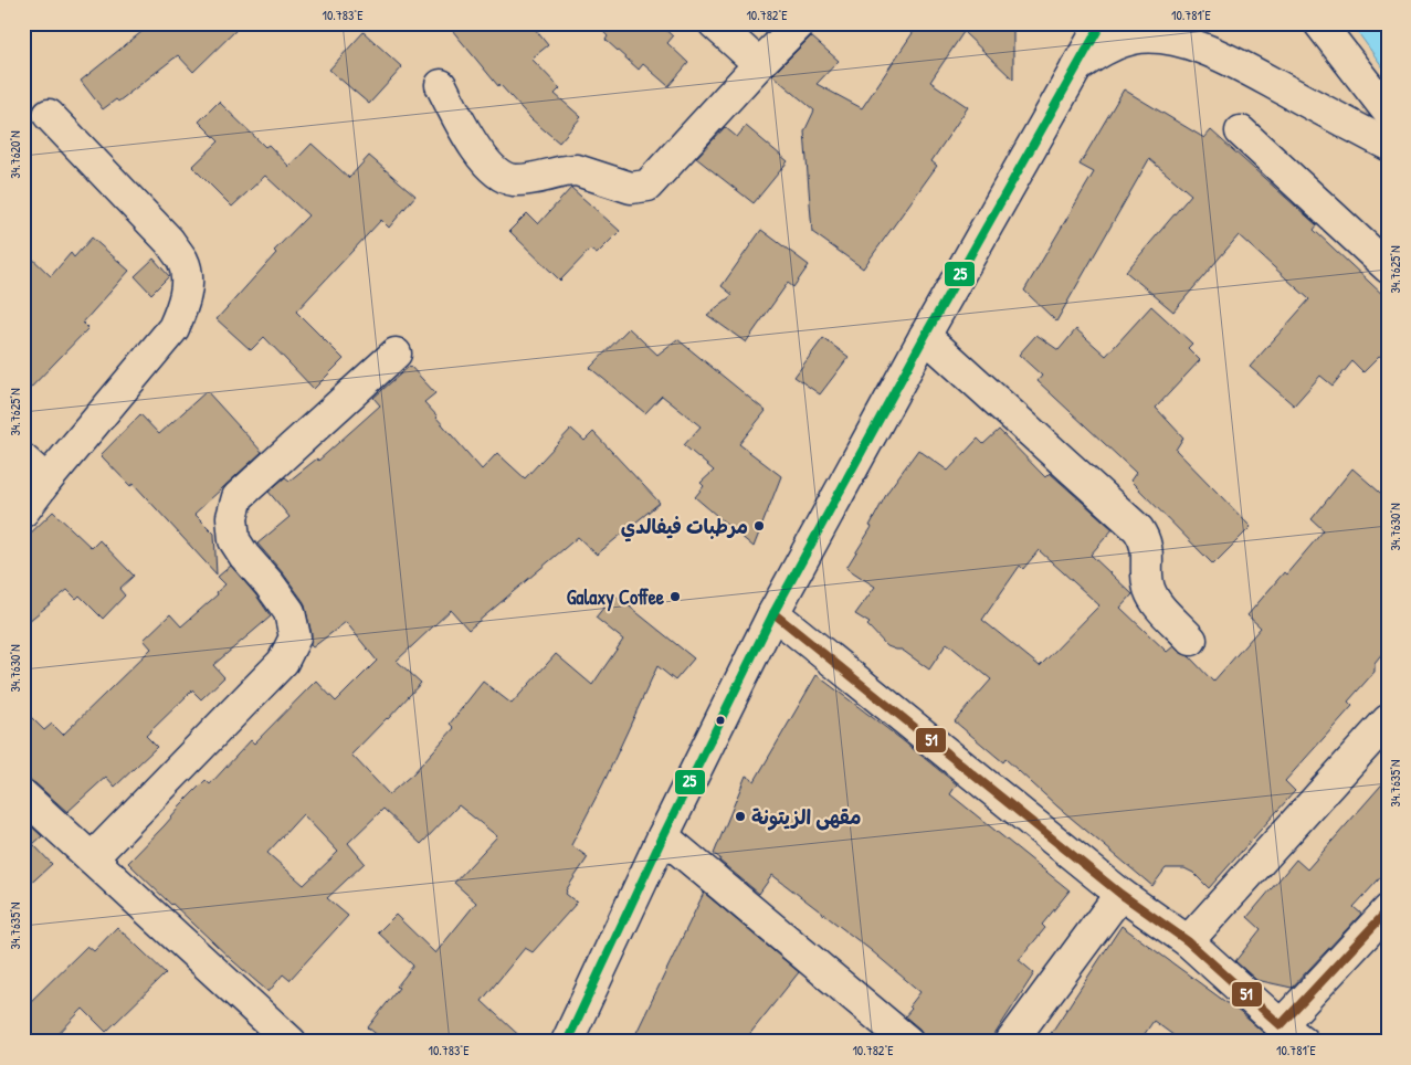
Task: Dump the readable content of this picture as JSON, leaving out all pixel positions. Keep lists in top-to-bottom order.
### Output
{
  "places": ["مرطبات فيفالدي", "Galaxy Coffee", "مقهى الزيتونة"],
  "lines": ["transit line 25", "transit line 51"],
  "coordinates": [
    "10.783°E",
    "10.782°E",
    "10.781°E",
    "34.7620°N",
    "34.7625°N",
    "34.7630°N",
    "34.7635°N"
  ]
}
